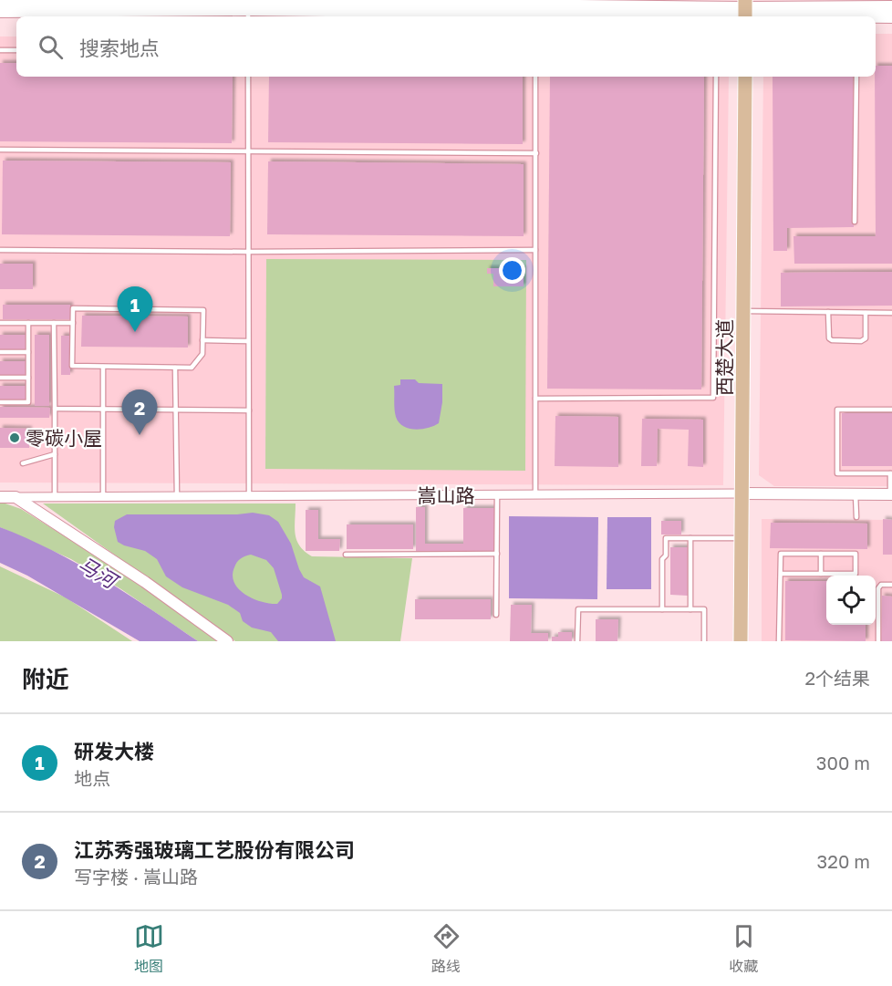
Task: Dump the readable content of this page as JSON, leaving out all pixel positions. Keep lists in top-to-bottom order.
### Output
{
  "streets": {
    "main road": ["西楚大道"],
    "street": ["嵩山路"]
  },
  "crossings": [
    ["西楚大道", "嵩山路"]
  ],
  "water": ["马河"],
  "places": ["零碳小屋"],
  "page": {
    "search": "搜索地点",
    "pins": ["1", "2"],
    "heading": ["附近", "2个结果"],
    "list": [
      {
        "mark": "1",
        "name": "研发大楼",
        "note": "地点",
        "value": "300 m"
      },
      {
        "mark": "2",
        "name": "江苏秀强玻璃工艺股份有限公司",
        "note": "写字楼 · 嵩山路",
        "value": "320 m"
      }
    ],
    "nav": ["地图", "路线", "收藏"]
  }
}
